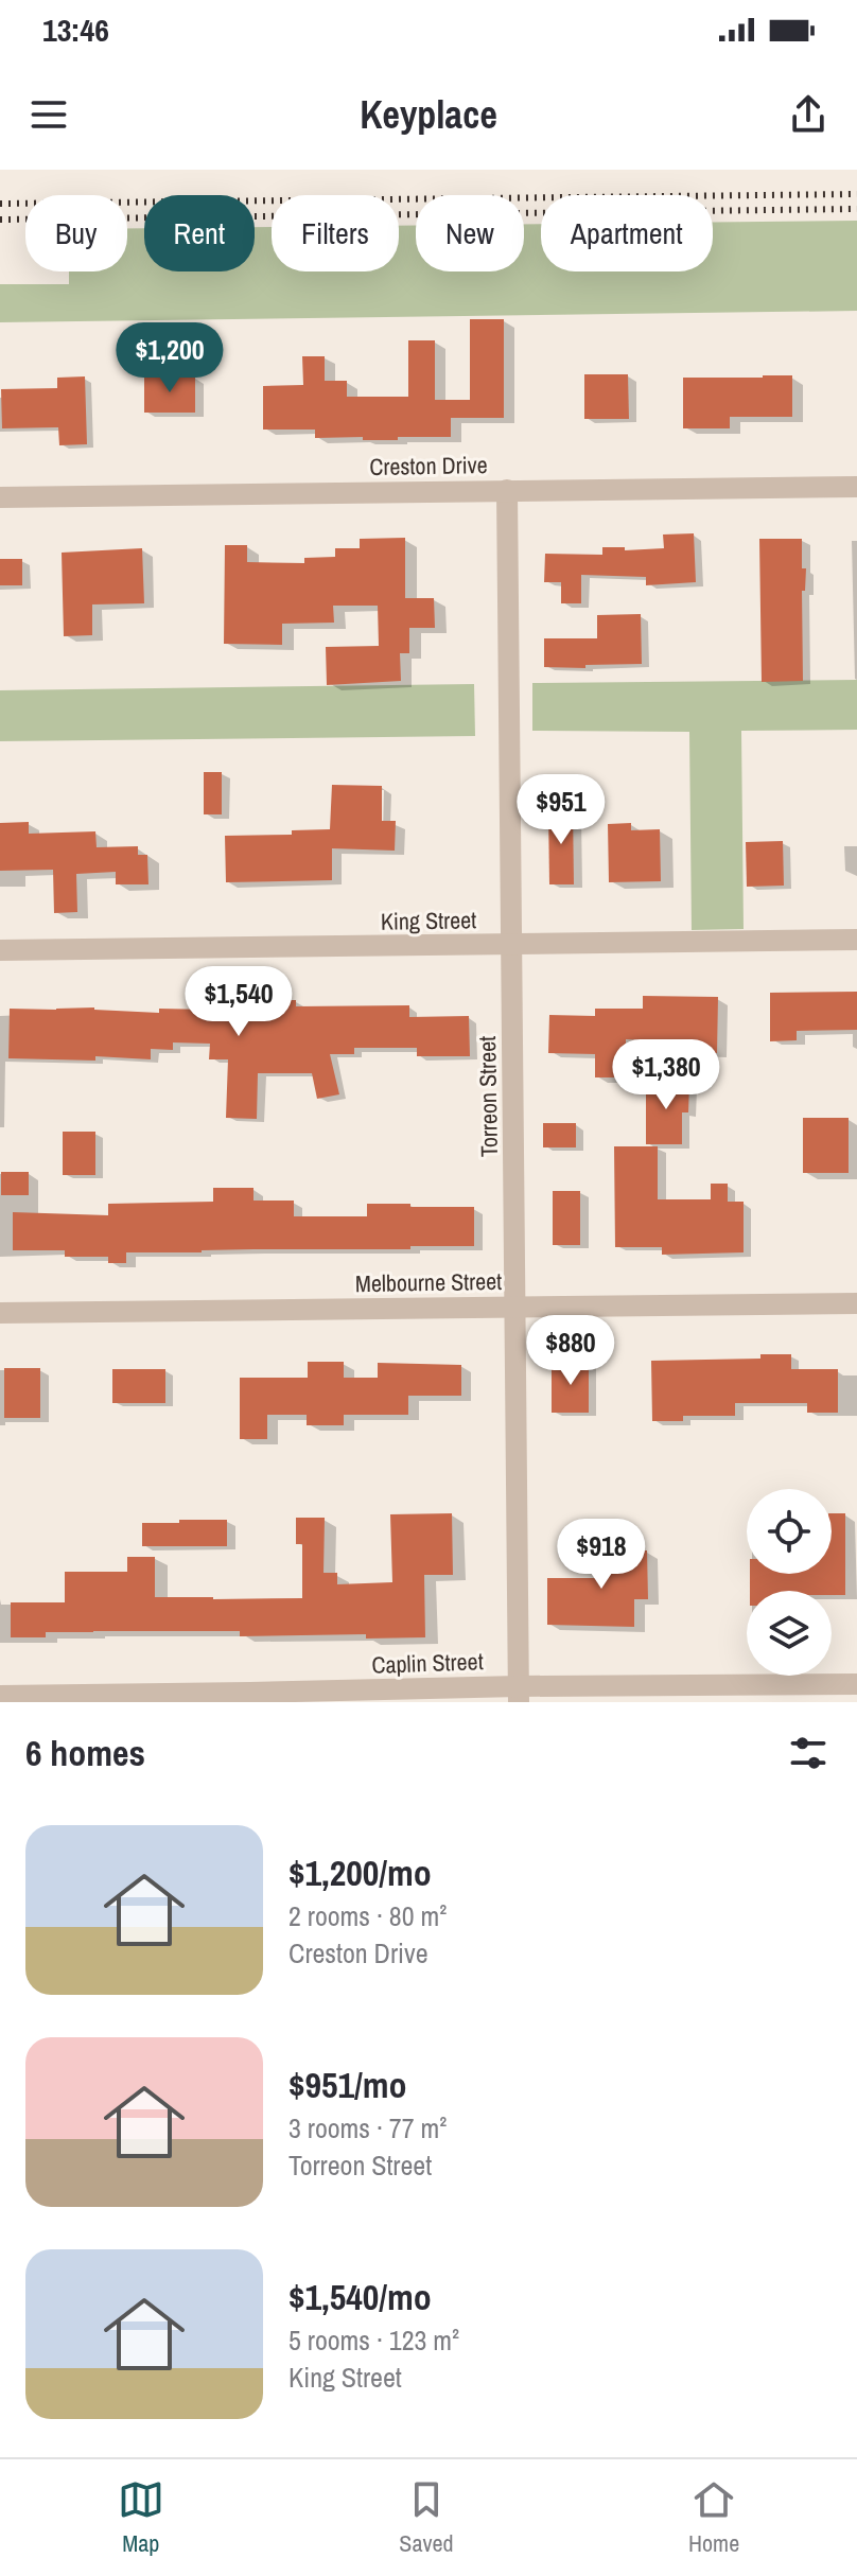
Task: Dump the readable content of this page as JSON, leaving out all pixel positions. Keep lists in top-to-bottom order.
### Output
{
  "streets": {
    "street": [
      "Creston Drive",
      "King Street",
      "Torreon Street",
      "Melbourne Street",
      "Caplin Street"
    ]
  },
  "crossings": [
    ["Creston Drive", "Torreon Street"],
    ["King Street", "Torreon Street"],
    ["Torreon Street", "Melbourne Street"],
    ["Torreon Street", "Caplin Street"]
  ],
  "page": {
    "status": "13:46",
    "header": "Keyplace",
    "chip": [
      "Buy",
      "Rent",
      "Filters",
      "New",
      "Apartment"
    ],
    "price": [
      "$1,200",
      "$951",
      "$1,540",
      "$1,380",
      "$880",
      "$918"
    ],
    "heading": "6 homes",
    "list": [
      {
        "name": "$1,200/mo",
        "note": "2 rooms · 80 m² · Creston Drive"
      },
      {
        "name": "$951/mo",
        "note": "3 rooms · 77 m² · Torreon Street"
      },
      {
        "name": "$1,540/mo",
        "note": "5 rooms · 123 m² · King Street"
      }
    ],
    "tabs": ["Map", "Saved", "Home"]
  }
}
